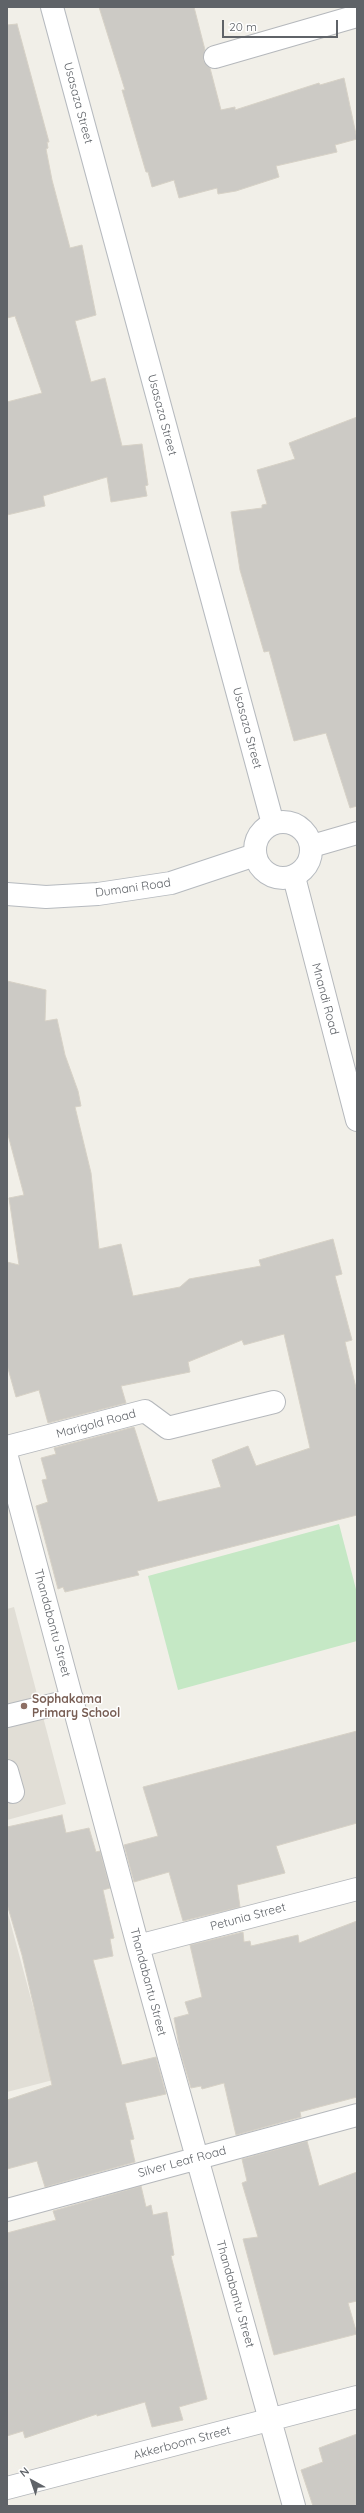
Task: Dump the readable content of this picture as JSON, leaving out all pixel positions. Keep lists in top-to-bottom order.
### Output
{
  "streets": {
    "street": [
      "Usasaza Street",
      "Dumani Road",
      "Mnandi Road",
      "Marigold Road",
      "Thandabantu Street",
      "Petunia Street",
      "Silver Leaf Road",
      "Akkerboom Street"
    ]
  },
  "crossings": [
    ["Usasaza Street", "Dumani Road"],
    ["Usasaza Street", "Mnandi Road"],
    ["Dumani Road", "Mnandi Road"],
    ["Thandabantu Street", "Petunia Street"],
    ["Thandabantu Street", "Silver Leaf Road"],
    ["Thandabantu Street", "Akkerboom Street"]
  ],
  "places": ["Sophakama Primary School"],
  "scale_bar": "20 m",
  "north": "top left"
}
